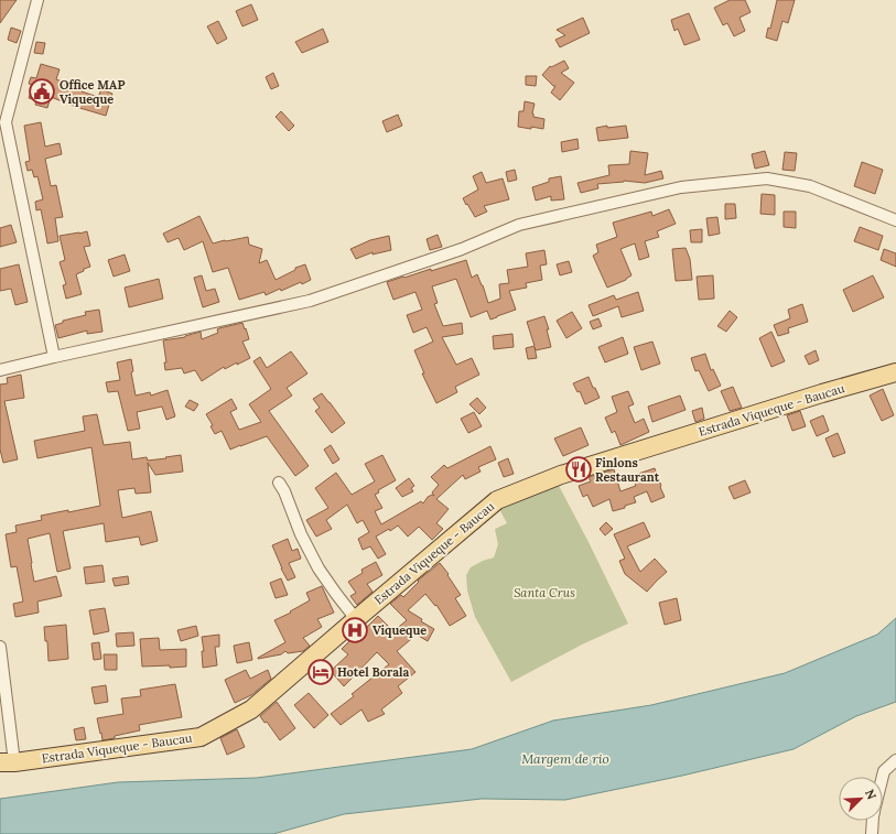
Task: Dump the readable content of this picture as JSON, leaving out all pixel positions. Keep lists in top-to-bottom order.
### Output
{
  "streets": {
    "main road": ["Estrada Viqueque - Baucau"]
  },
  "water": ["Margem de rio"],
  "parks": ["Santa Crus"],
  "places": {
    "public building": ["Office MAP Viqueque"],
    "restaurant": ["Finlons Restaurant"],
    "hospital": ["Viqueque"],
    "hotel": ["Hotel Borala"]
  },
  "north": "top right"
}
